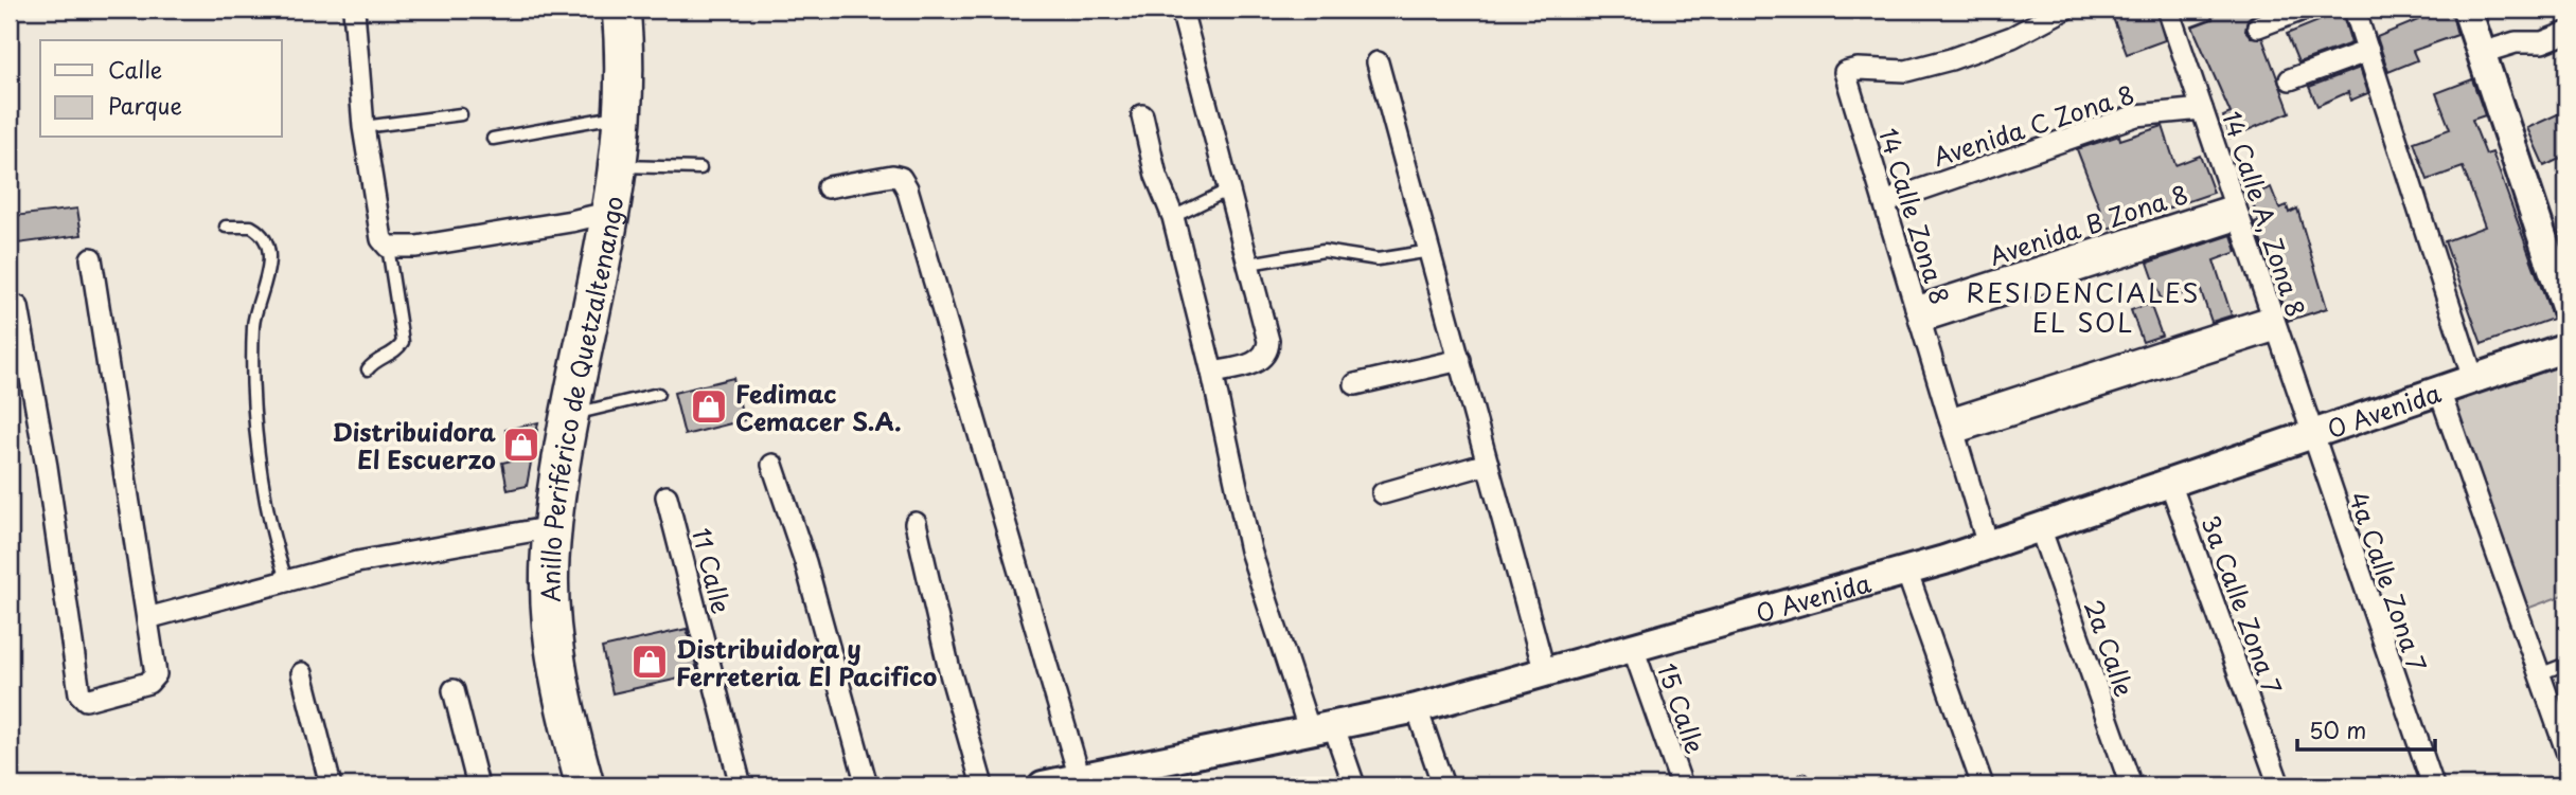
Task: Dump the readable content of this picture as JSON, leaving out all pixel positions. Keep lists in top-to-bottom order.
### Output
{
  "streets": {
    "highway": ["Anillo Periférico de Quetzaltenango"],
    "street": [
      "Avenida C Zona 8",
      "14 Calle A, Zona 8",
      "14 Calle Zona 8",
      "Avenida B Zona 8",
      "0 Avenida",
      "11 Calle",
      "4a Calle Zona 7",
      "3a Calle Zona 7",
      "2a Calle",
      "15 Calle"
    ]
  },
  "crossings": [
    ["Avenida C Zona 8", "14 Calle A, Zona 8"],
    ["Avenida C Zona 8", "14 Calle Zona 8"],
    ["14 Calle A, Zona 8", "Avenida B Zona 8"],
    ["14 Calle A, Zona 8", "0 Avenida"],
    ["14 Calle A, Zona 8", "4a Calle Zona 7"],
    ["14 Calle Zona 8", "Avenida B Zona 8"],
    ["14 Calle Zona 8", "0 Avenida"],
    ["0 Avenida", "4a Calle Zona 7"],
    ["0 Avenida", "3a Calle Zona 7"],
    ["0 Avenida", "2a Calle"],
    ["0 Avenida", "15 Calle"]
  ],
  "districts": ["RESIDENCIALES EL SOL"],
  "places": {
    "shop": ["Fedimac Cemacer S.A.", "Distribuidora El Escuerzo", "Distribuidora y Ferreteria El Pacifico"]
  },
  "legend": ["Calle", "Parque"],
  "scale_bar": "50 m"
}
